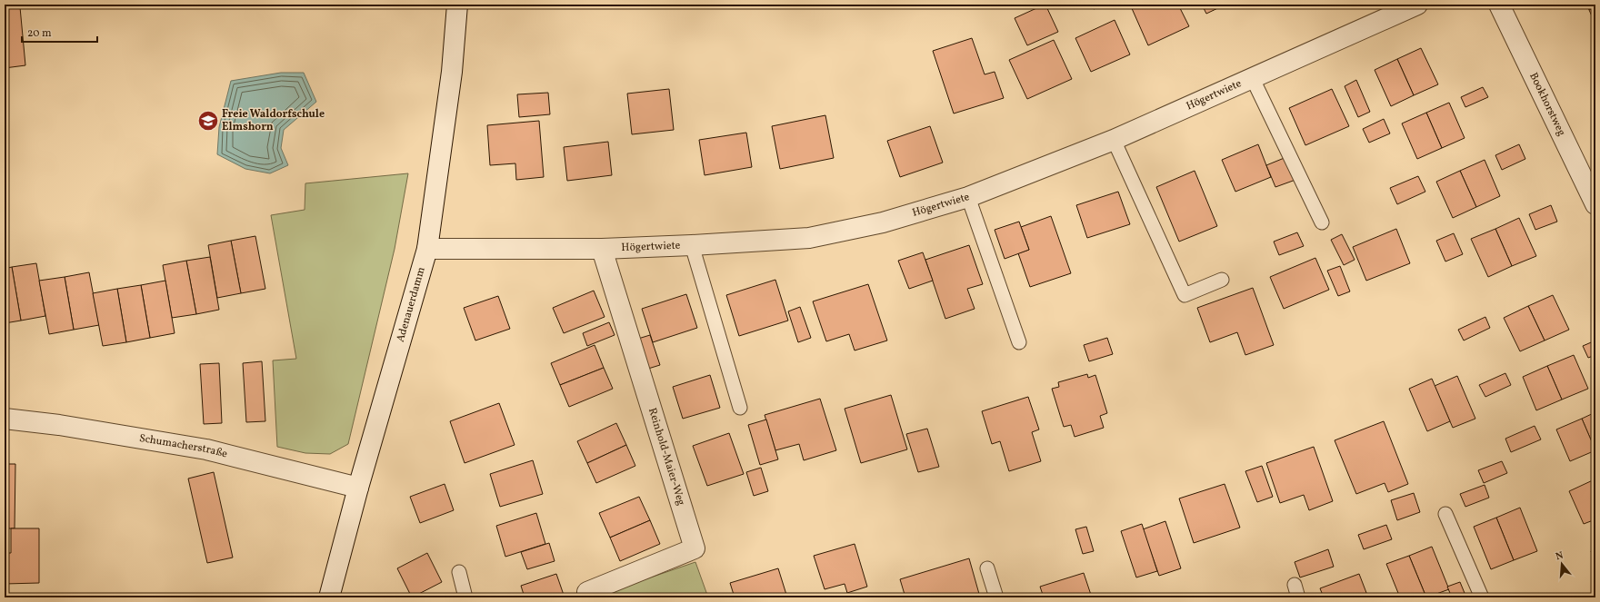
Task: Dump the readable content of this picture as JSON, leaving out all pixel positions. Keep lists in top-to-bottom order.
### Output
{
  "streets": {
    "street": [
      "Högertwiete",
      "Bookhorstweg",
      "Adenauerdamm",
      "Schumacherstraße",
      "Reinhold-Maier-Weg"
    ]
  },
  "crossings": [
    ["Högertwiete", "Adenauerdamm"],
    ["Högertwiete", "Reinhold-Maier-Weg"],
    ["Adenauerdamm", "Schumacherstraße"]
  ],
  "places": {
    "school or university": ["Freie Waldorfschule Elmshorn"]
  },
  "scale_bar": "20 m",
  "north": "top"
}
